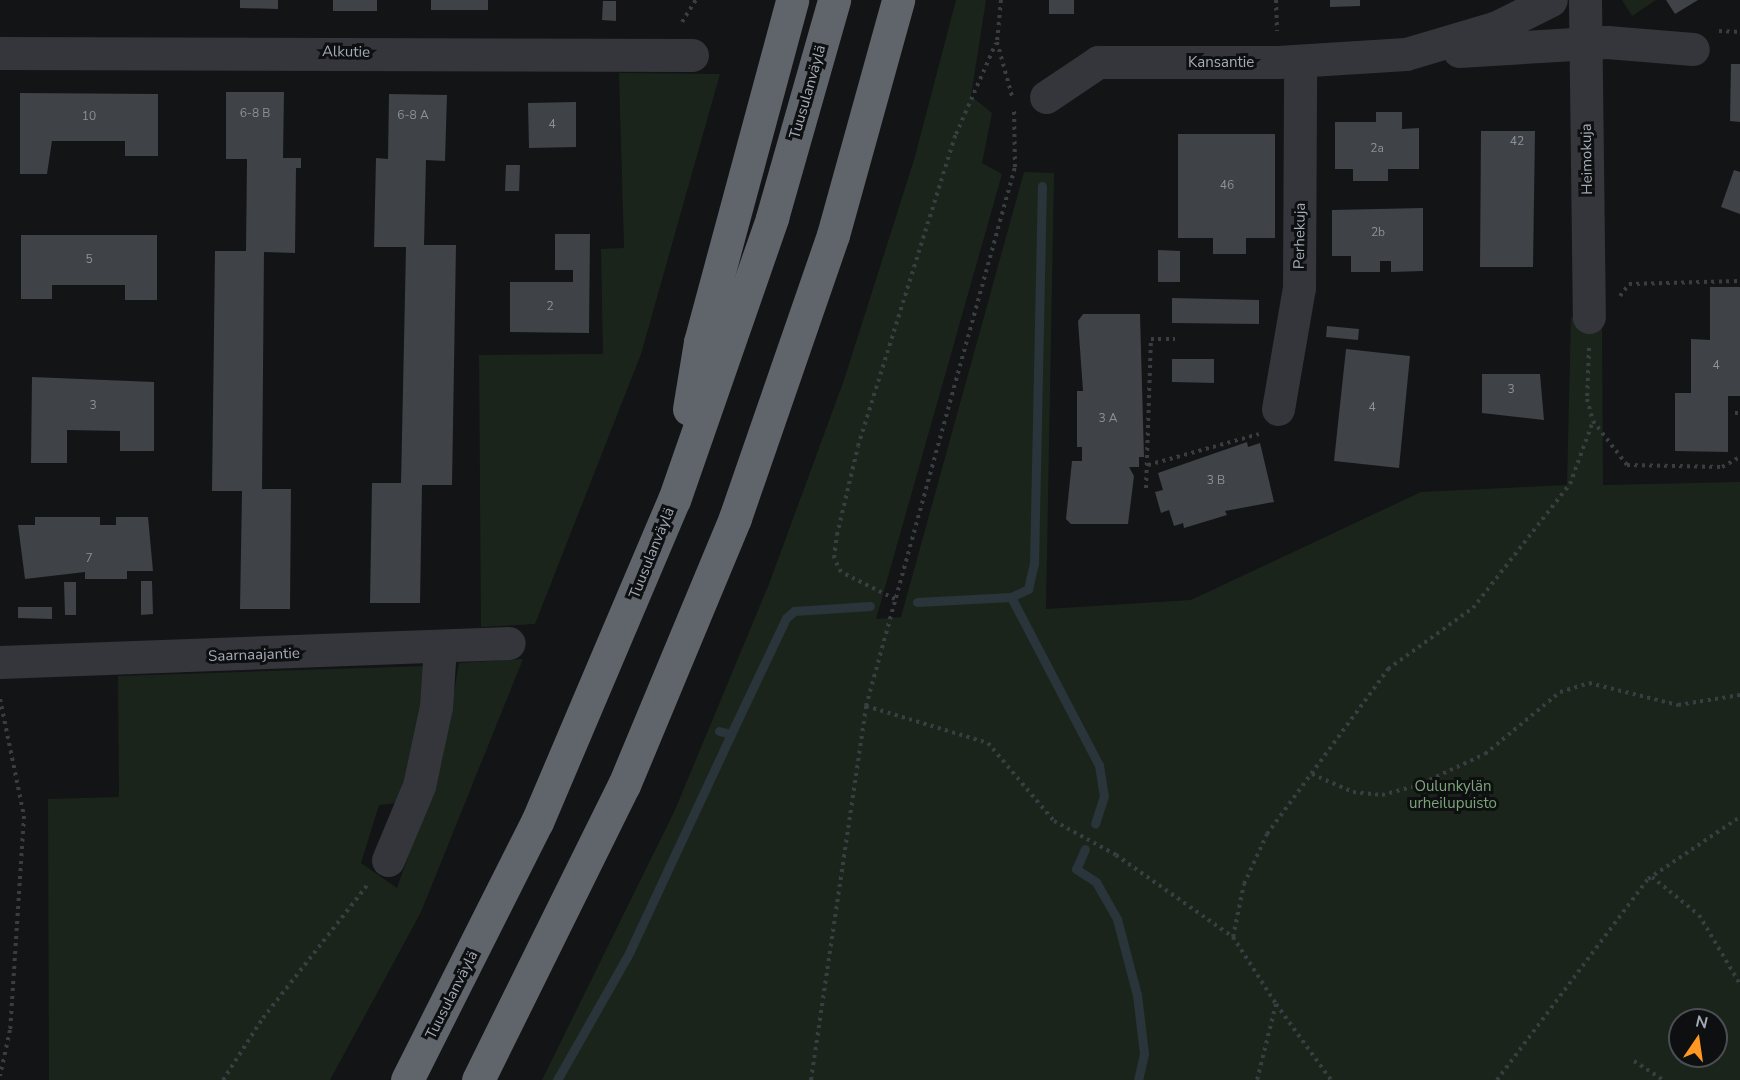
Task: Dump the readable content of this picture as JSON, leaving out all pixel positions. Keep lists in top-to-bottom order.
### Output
{
  "streets": {
    "highway": ["Tuusulanväylä"],
    "street": [
      "Alkutie",
      "Kansantie",
      "Heimokuja",
      "Perhekuja",
      "Saarnaajantie"
    ]
  },
  "crossings": [
    ["Kansantie", "Heimokuja"],
    ["Kansantie", "Perhekuja"]
  ],
  "parks": ["Oulunkylän urheilupuisto"],
  "house_numbers": [
    "6-8 B",
    "6-8 A",
    "10",
    "4",
    "42",
    "2a",
    "46",
    "2b",
    "5",
    "2",
    "4",
    "3",
    "3",
    "4",
    "3 A",
    "3 B",
    "7"
  ],
  "north": "top"
}
